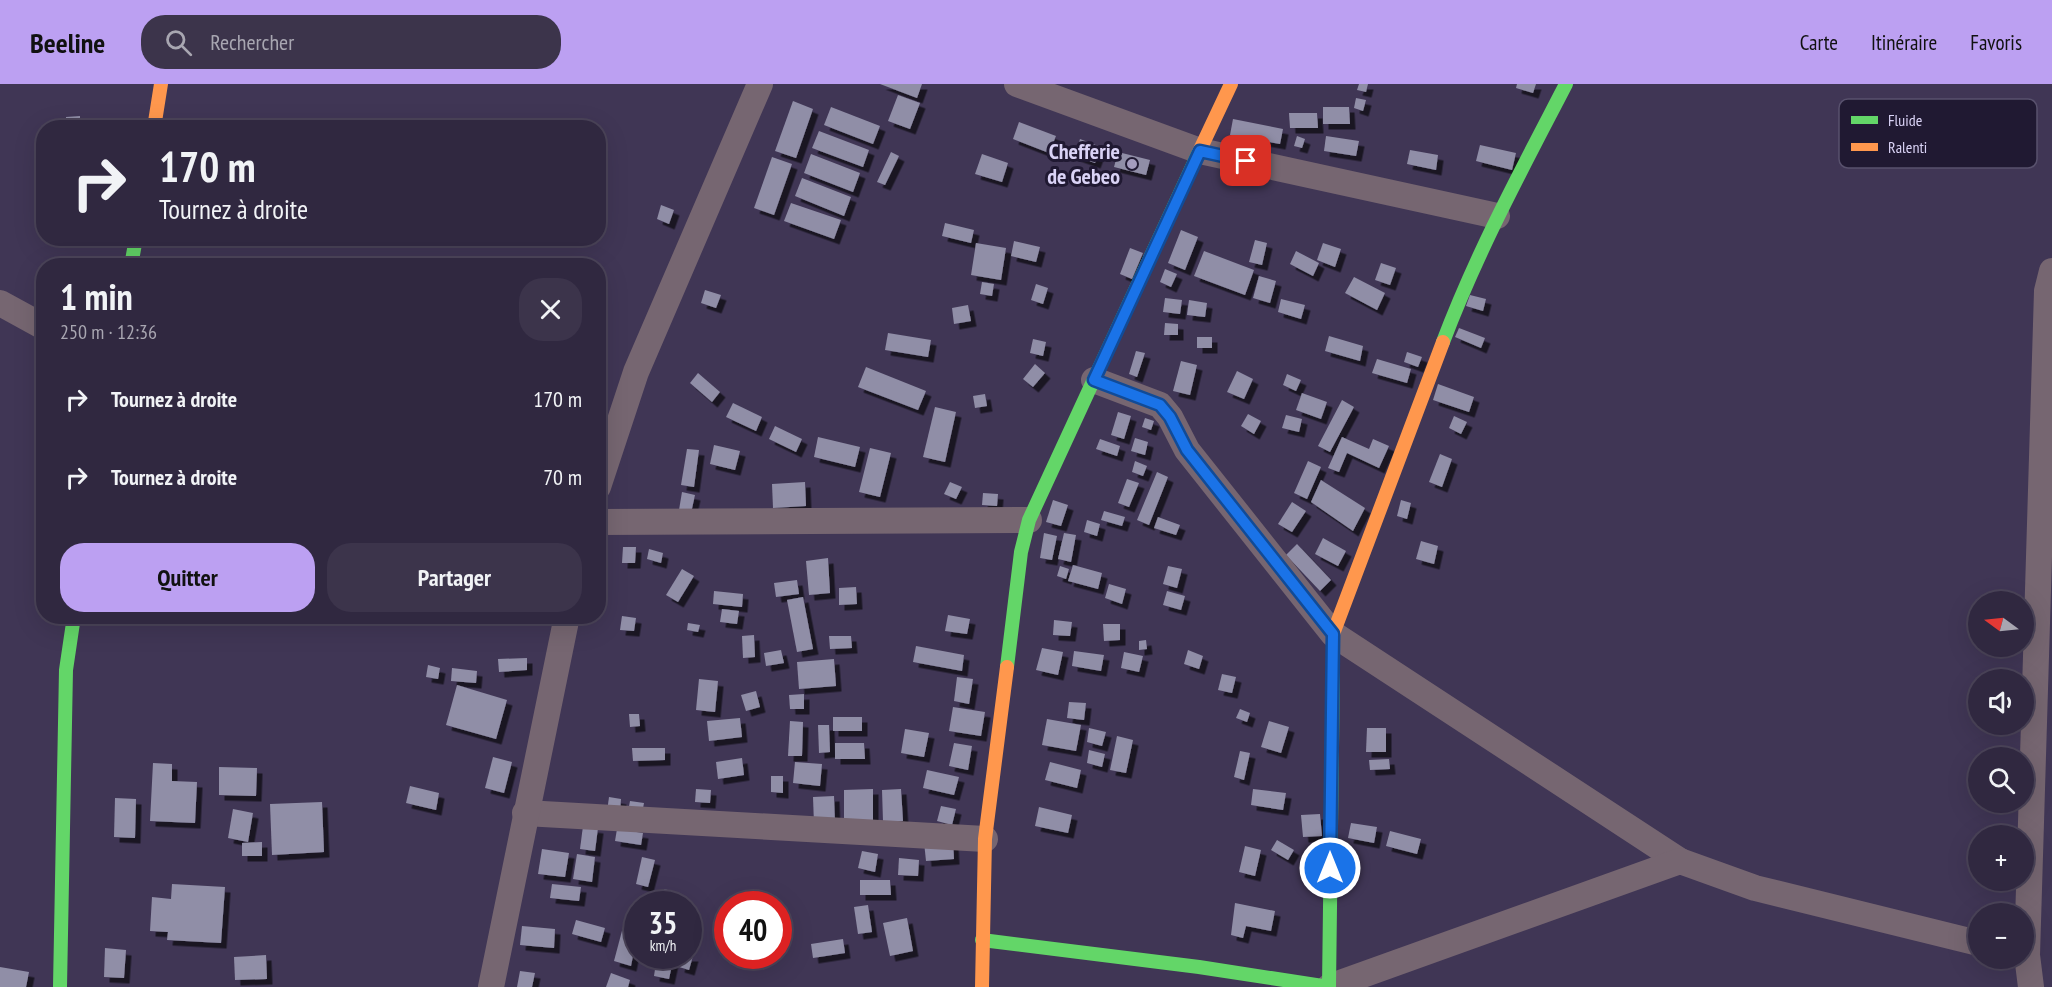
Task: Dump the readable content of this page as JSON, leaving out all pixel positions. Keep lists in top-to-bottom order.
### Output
{
  "places": ["Chefferie de Gebeo"],
  "legend": ["Fluide", "Ralenti"],
  "north": "left",
  "page": {
    "header": "Beeline",
    "search": "Rechercher",
    "nav": ["Carte", "Itinéraire", "Favoris"],
    "turn": ["170 m", "Tournez à droite"],
    "heading": ["1 min", "250 m · 12:36"],
    "list": [
      {
        "name": "Tournez à droite",
        "value": "170 m"
      },
      {
        "name": "Tournez à droite",
        "value": "70 m"
      }
    ],
    "buttons": ["Quitter", "Partager"],
    "map_buttons": ["+", "−"],
    "speed": "35 km/h",
    "limit": "40"
  }
}
